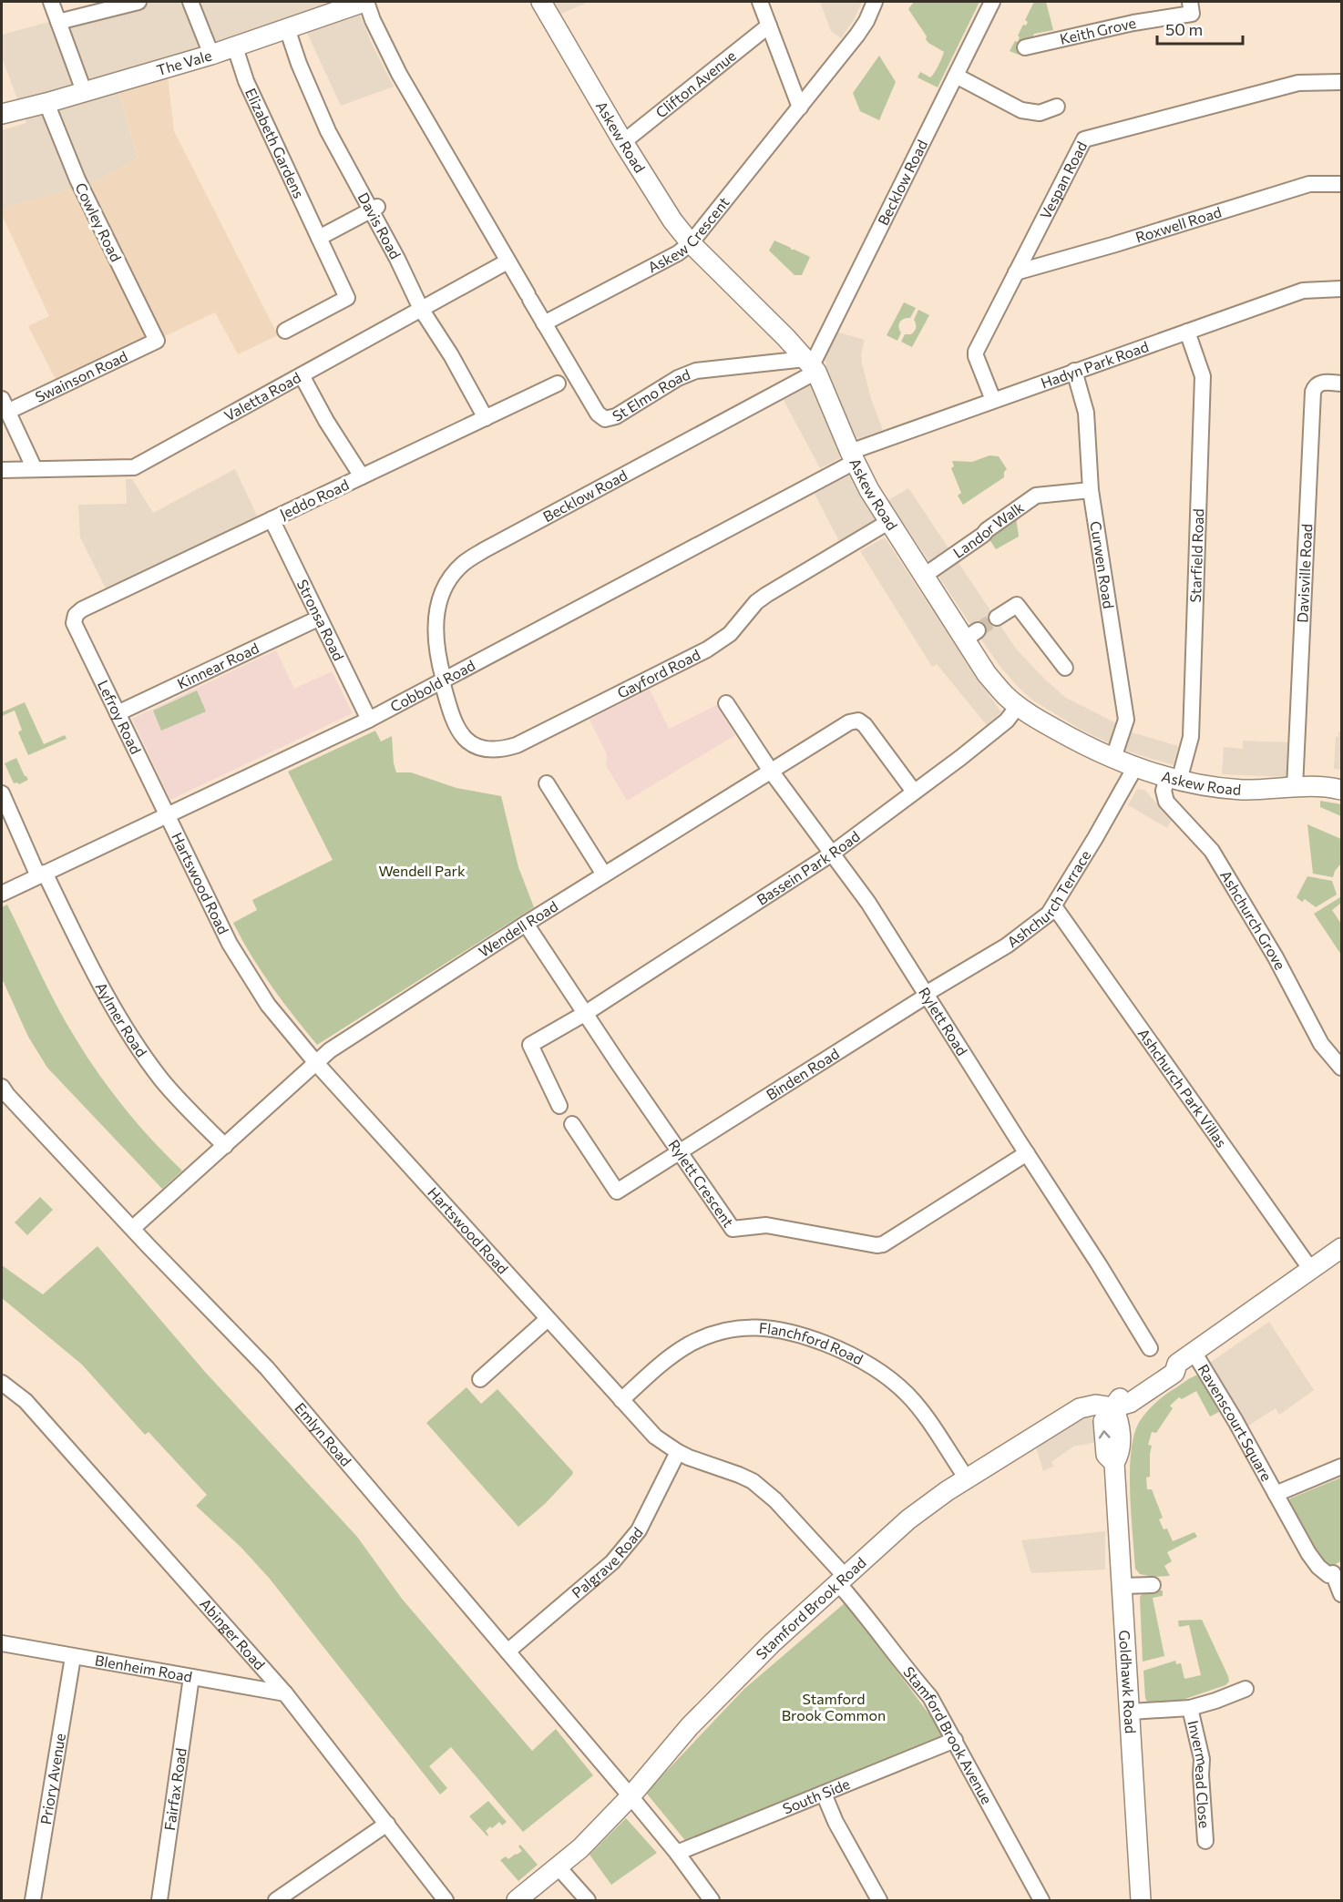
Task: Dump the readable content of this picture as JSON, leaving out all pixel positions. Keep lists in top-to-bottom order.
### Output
{
  "streets": {
    "main road": [
      "The Vale",
      "Askew Road",
      "Stamford Brook Road",
      "Goldhawk Road"
    ],
    "street": [
      "Keith Grove",
      "Clifton Avenue",
      "Elizabeth Gardens",
      "Vespan Road",
      "Becklow Road",
      "Cowley Road",
      "Roxwell Road",
      "Davis Road",
      "Askew Crescent",
      "Hadyn Park Road",
      "Swainson Road",
      "St Elmo Road",
      "Valetta Road",
      "Jeddo Road",
      "Landor Walk",
      "Starfield Road",
      "Curwen Road",
      "Davisville Road",
      "Stronsa Road",
      "Kinnear Road",
      "Gayford Road",
      "Cobbold Road",
      "Lefroy Road",
      "Bassein Park Road",
      "Hartswood Road",
      "Ashchurch Terrace",
      "Ashchurch Grove",
      "Wendell Road",
      "Aylmer Road",
      "Rylett Road",
      "Binden Road",
      "Ashchurch Park Villas",
      "Rylett Crescent",
      "Flanchford Road",
      "Ravenscourt Square",
      "Emlyn Road",
      "Palgrave Road",
      "Abinger Road",
      "Blenheim Road",
      "Stamford Brook Avenue",
      "Invermead Close",
      "Priory Avenue",
      "Fairfax Road",
      "South Side"
    ]
  },
  "crossings": [
    ["The Vale", "Elizabeth Gardens"],
    ["The Vale", "Cowley Road"],
    ["The Vale", "Davis Road"],
    ["The Vale", "St Elmo Road"],
    ["Clifton Avenue", "Askew Road"],
    ["Askew Road", "Becklow Road"],
    ["Askew Road", "Askew Crescent"],
    ["Askew Road", "Hadyn Park Road"],
    ["Askew Road", "St Elmo Road"],
    ["Askew Road", "Landor Walk"],
    ["Askew Road", "Starfield Road"],
    ["Askew Road", "Curwen Road"],
    ["Askew Road", "Davisville Road"],
    ["Askew Road", "Gayford Road"],
    ["Askew Road", "Cobbold Road"],
    ["Askew Road", "Bassein Park Road"],
    ["Askew Road", "Ashchurch Terrace"],
    ["Askew Road", "Ashchurch Grove"],
    ["Vespan Road", "Roxwell Road"],
    ["Vespan Road", "Hadyn Park Road"],
    ["Becklow Road", "St Elmo Road"],
    ["Becklow Road", "Gayford Road"],
    ["Becklow Road", "Cobbold Road"],
    ["Cowley Road", "Swainson Road"],
    ["Davis Road", "Valetta Road"],
    ["Davis Road", "Jeddo Road"],
    ["Askew Crescent", "St Elmo Road"],
    ["Hadyn Park Road", "Starfield Road"],
    ["Hadyn Park Road", "Curwen Road"],
    ["Hadyn Park Road", "Cobbold Road"],
    ["St Elmo Road", "Valetta Road"],
    ["Jeddo Road", "Stronsa Road"],
    ["Jeddo Road", "Lefroy Road"],
    ["Landor Walk", "Curwen Road"],
    ["Starfield Road", "Ashchurch Grove"],
    ["Stronsa Road", "Kinnear Road"],
    ["Stronsa Road", "Cobbold Road"],
    ["Kinnear Road", "Lefroy Road"],
    ["Gayford Road", "Cobbold Road"],
    ["Cobbold Road", "Lefroy Road"],
    ["Cobbold Road", "Hartswood Road"],
    ["Cobbold Road", "Aylmer Road"],
    ["Lefroy Road", "Hartswood Road"],
    ["Bassein Park Road", "Wendell Road"],
    ["Bassein Park Road", "Rylett Road"],
    ["Bassein Park Road", "Rylett Crescent"],
    ["Hartswood Road", "Wendell Road"],
    ["Hartswood Road", "Flanchford Road"],
    ["Hartswood Road", "Palgrave Road"],
    ["Hartswood Road", "Stamford Brook Road"],
    ["Hartswood Road", "Stamford Brook Avenue"],
    ["Ashchurch Terrace", "Rylett Road"],
    ["Ashchurch Terrace", "Binden Road"],
    ["Ashchurch Terrace", "Ashchurch Park Villas"],
    ["Wendell Road", "Aylmer Road"],
    ["Wendell Road", "Rylett Road"],
    ["Wendell Road", "Rylett Crescent"],
    ["Wendell Road", "Emlyn Road"],
    ["Rylett Road", "Binden Road"],
    ["Rylett Road", "Rylett Crescent"],
    ["Binden Road", "Rylett Crescent"],
    ["Flanchford Road", "Stamford Brook Road"],
    ["Emlyn Road", "Palgrave Road"],
    ["Emlyn Road", "Stamford Brook Road"],
    ["Emlyn Road", "South Side"],
    ["Stamford Brook Road", "Goldhawk Road"],
    ["Stamford Brook Road", "Stamford Brook Avenue"],
    ["Abinger Road", "Blenheim Road"],
    ["Blenheim Road", "Priory Avenue"],
    ["Blenheim Road", "Fairfax Road"],
    ["Goldhawk Road", "Invermead Close"],
    ["Stamford Brook Avenue", "South Side"]
  ],
  "parks": ["Wendell Park", "Stamford Brook Common"],
  "scale_bar": "50 m"
}
